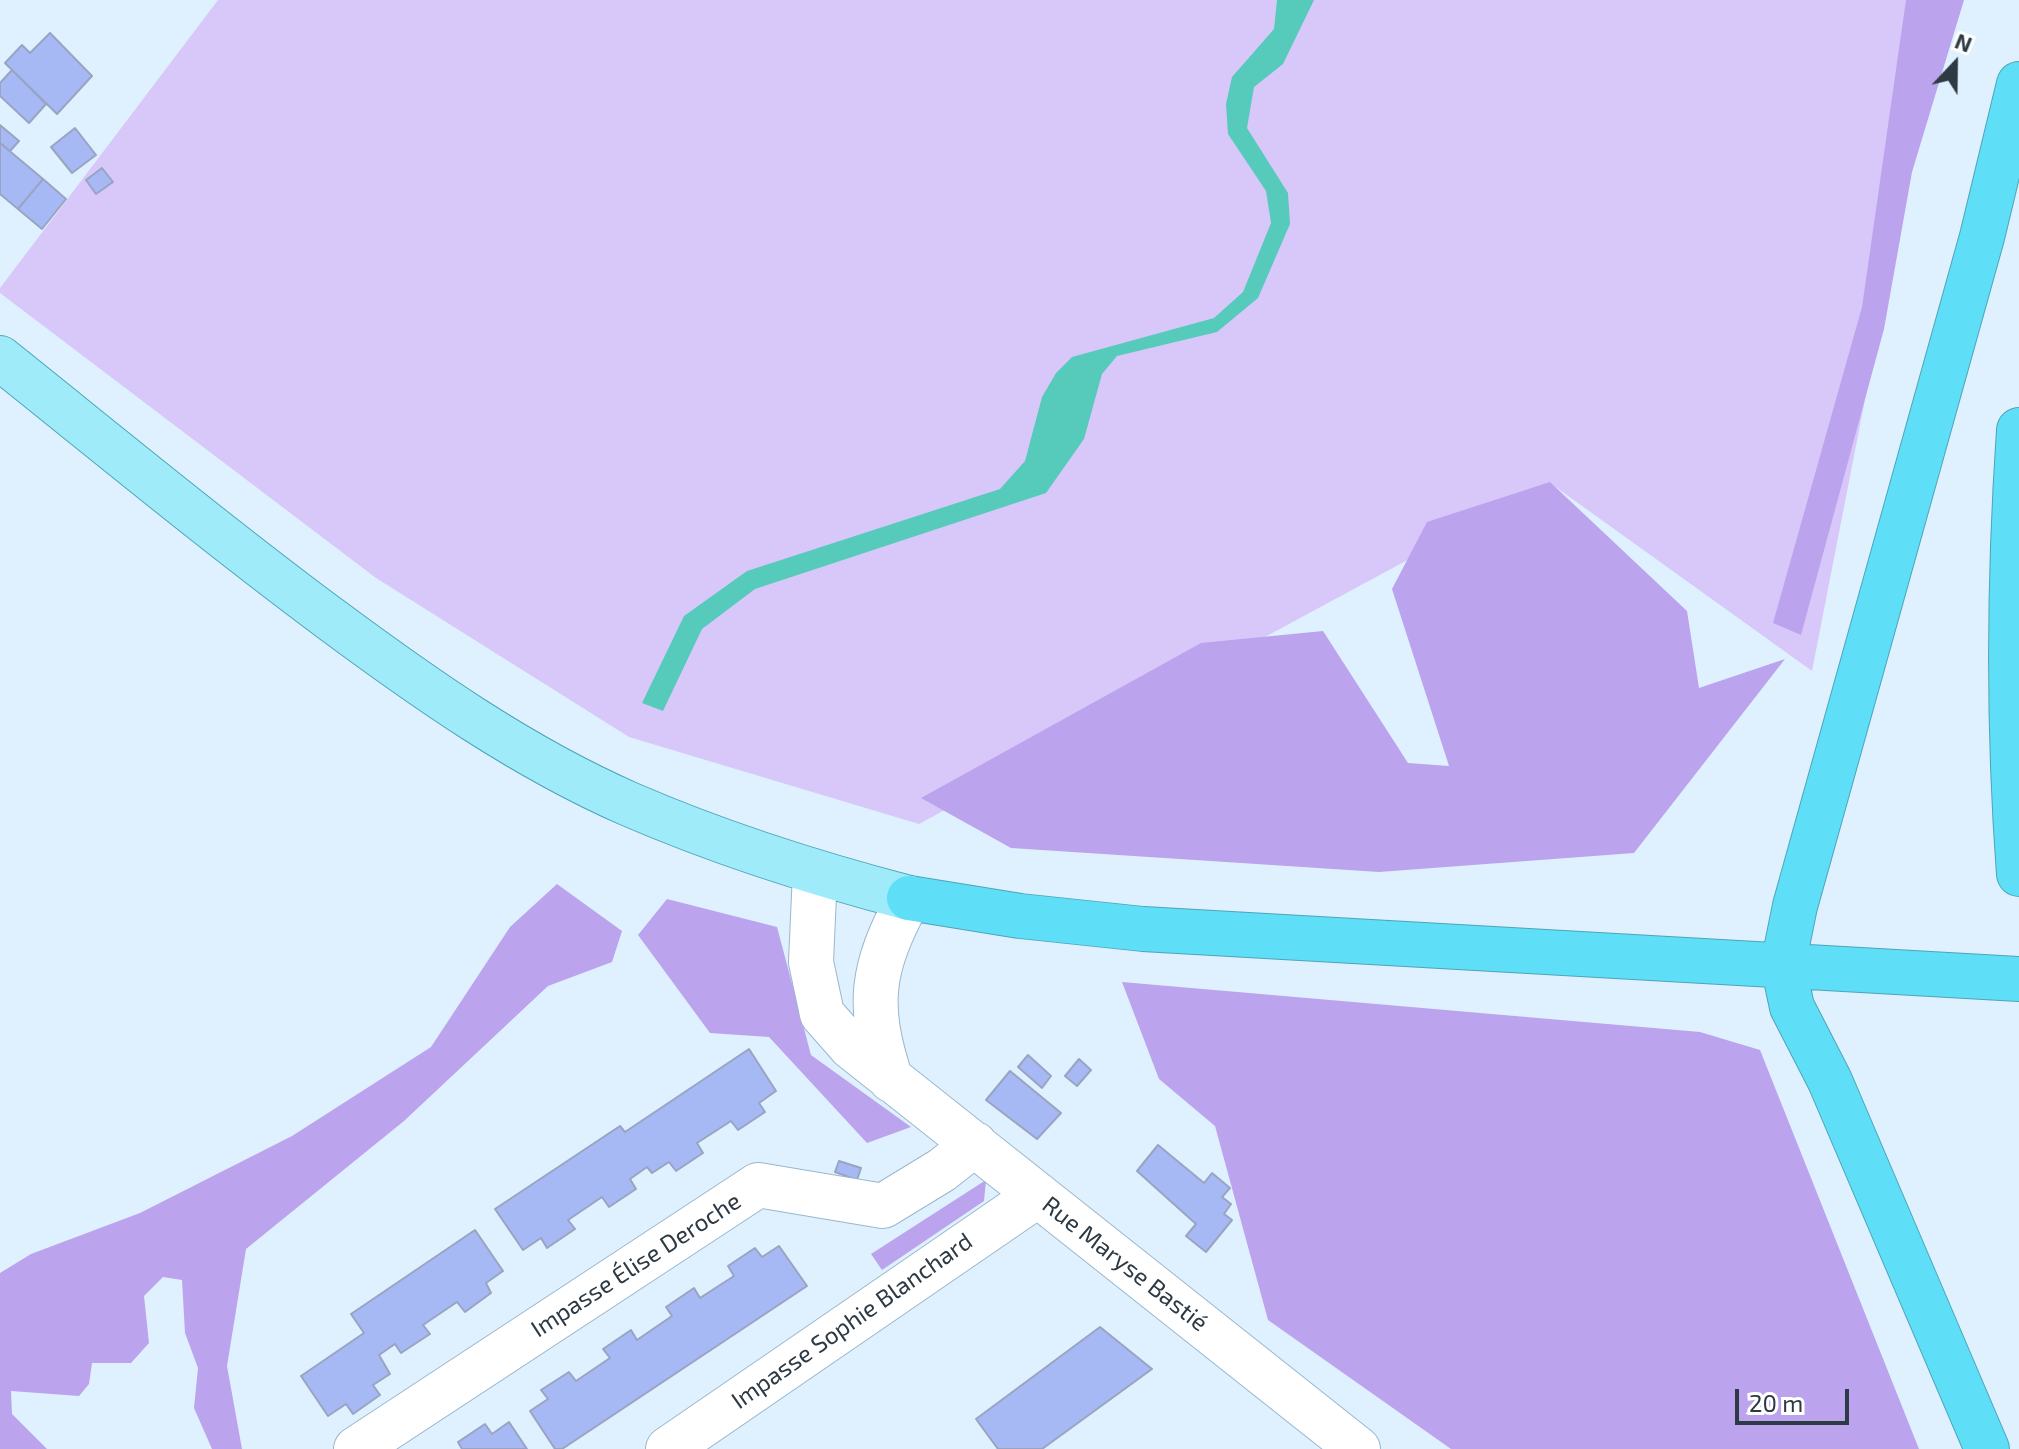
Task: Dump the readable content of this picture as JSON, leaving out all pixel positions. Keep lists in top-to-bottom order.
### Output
{
  "streets": {
    "street": ["Rue Maryse Bastié", "Impasse Élise Deroche", "Impasse Sophie Blanchard"]
  },
  "crossings": [
    ["Rue Maryse Bastié", "Impasse Élise Deroche"],
    ["Rue Maryse Bastié", "Impasse Sophie Blanchard"]
  ],
  "scale_bar": "20 m",
  "north": "top"
}
